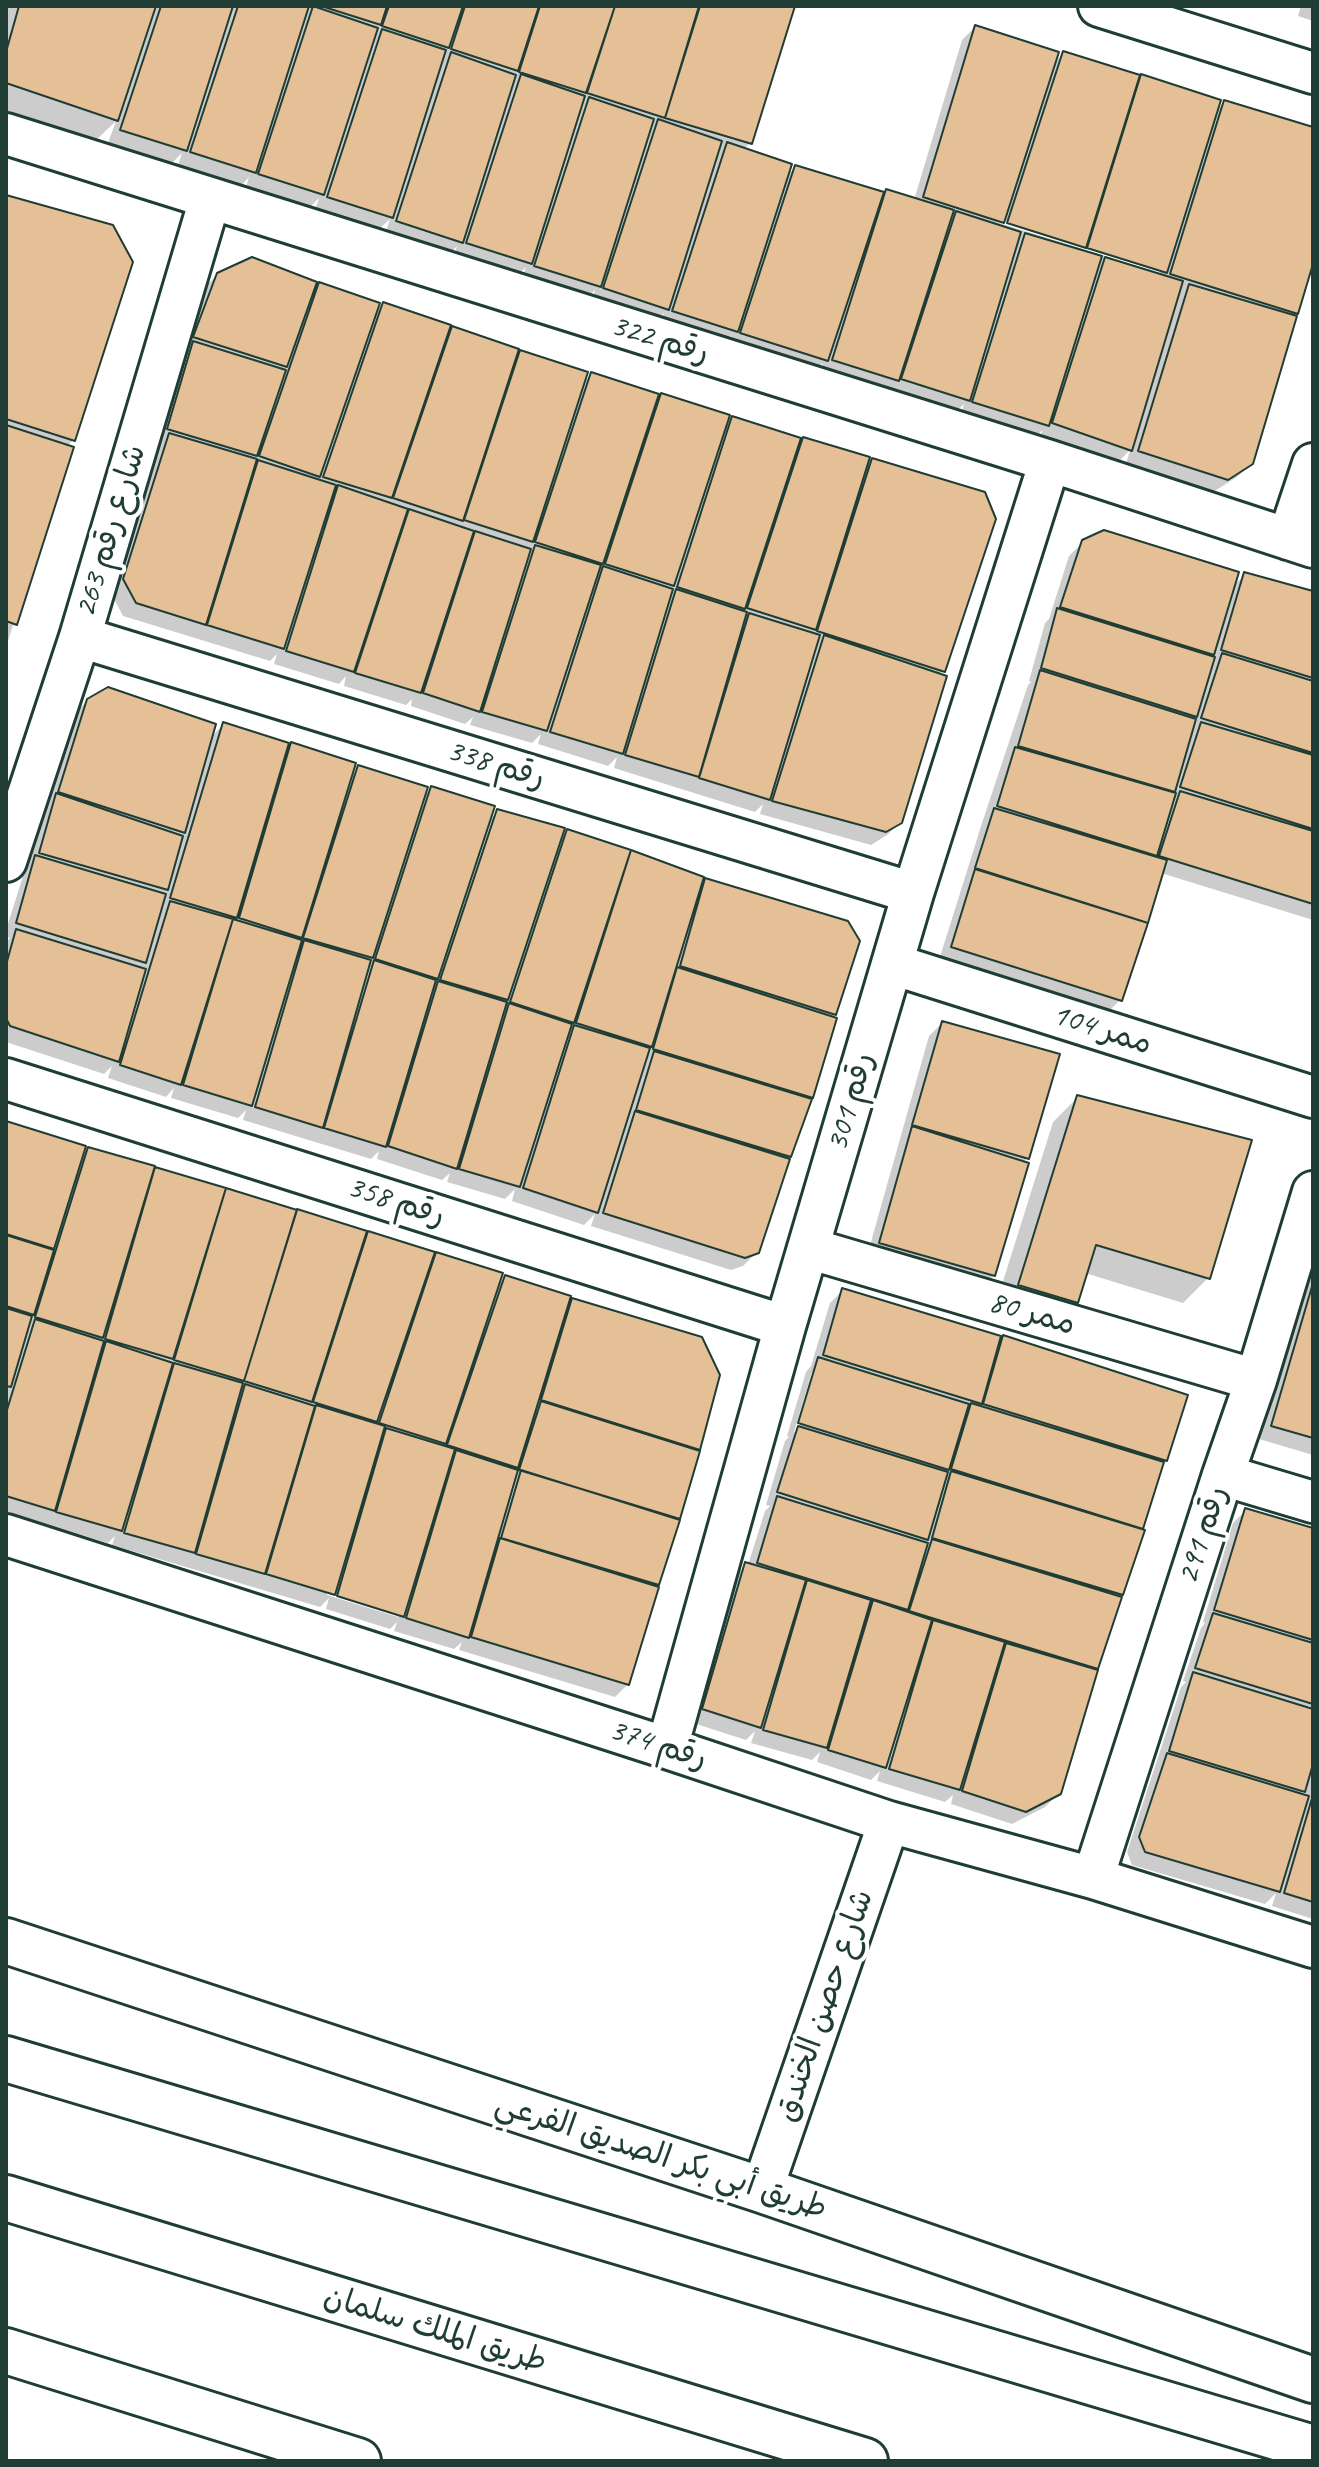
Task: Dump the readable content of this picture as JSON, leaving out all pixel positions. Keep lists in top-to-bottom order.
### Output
{
  "streets": {
    "main road": ["طريق أبي بكر الصديق الفرعي", "طريق الملك سلمان"],
    "street": [
      "رقم 322",
      "شارع رقم 263",
      "رقم 338",
      "ممر 104",
      "رقم 301",
      "رقم 358",
      "ممر 80",
      "رقم 291",
      "رقم 374",
      "شارع حصن الخندق"
    ]
  },
  "crossings": [
    ["رقم 322", "شارع رقم 263"],
    ["رقم 322", "رقم 301"],
    ["شارع رقم 263", "رقم 338"],
    ["رقم 338", "رقم 301"],
    ["ممر 104", "رقم 301"],
    ["رقم 301", "رقم 358"],
    ["رقم 301", "ممر 80"],
    ["رقم 301", "رقم 374"],
    ["ممر 80", "رقم 291"],
    ["رقم 291", "رقم 374"],
    ["رقم 374", "شارع حصن الخندق"],
    ["شارع حصن الخندق", "طريق أبي بكر الصديق الفرعي"]
  ]
}
